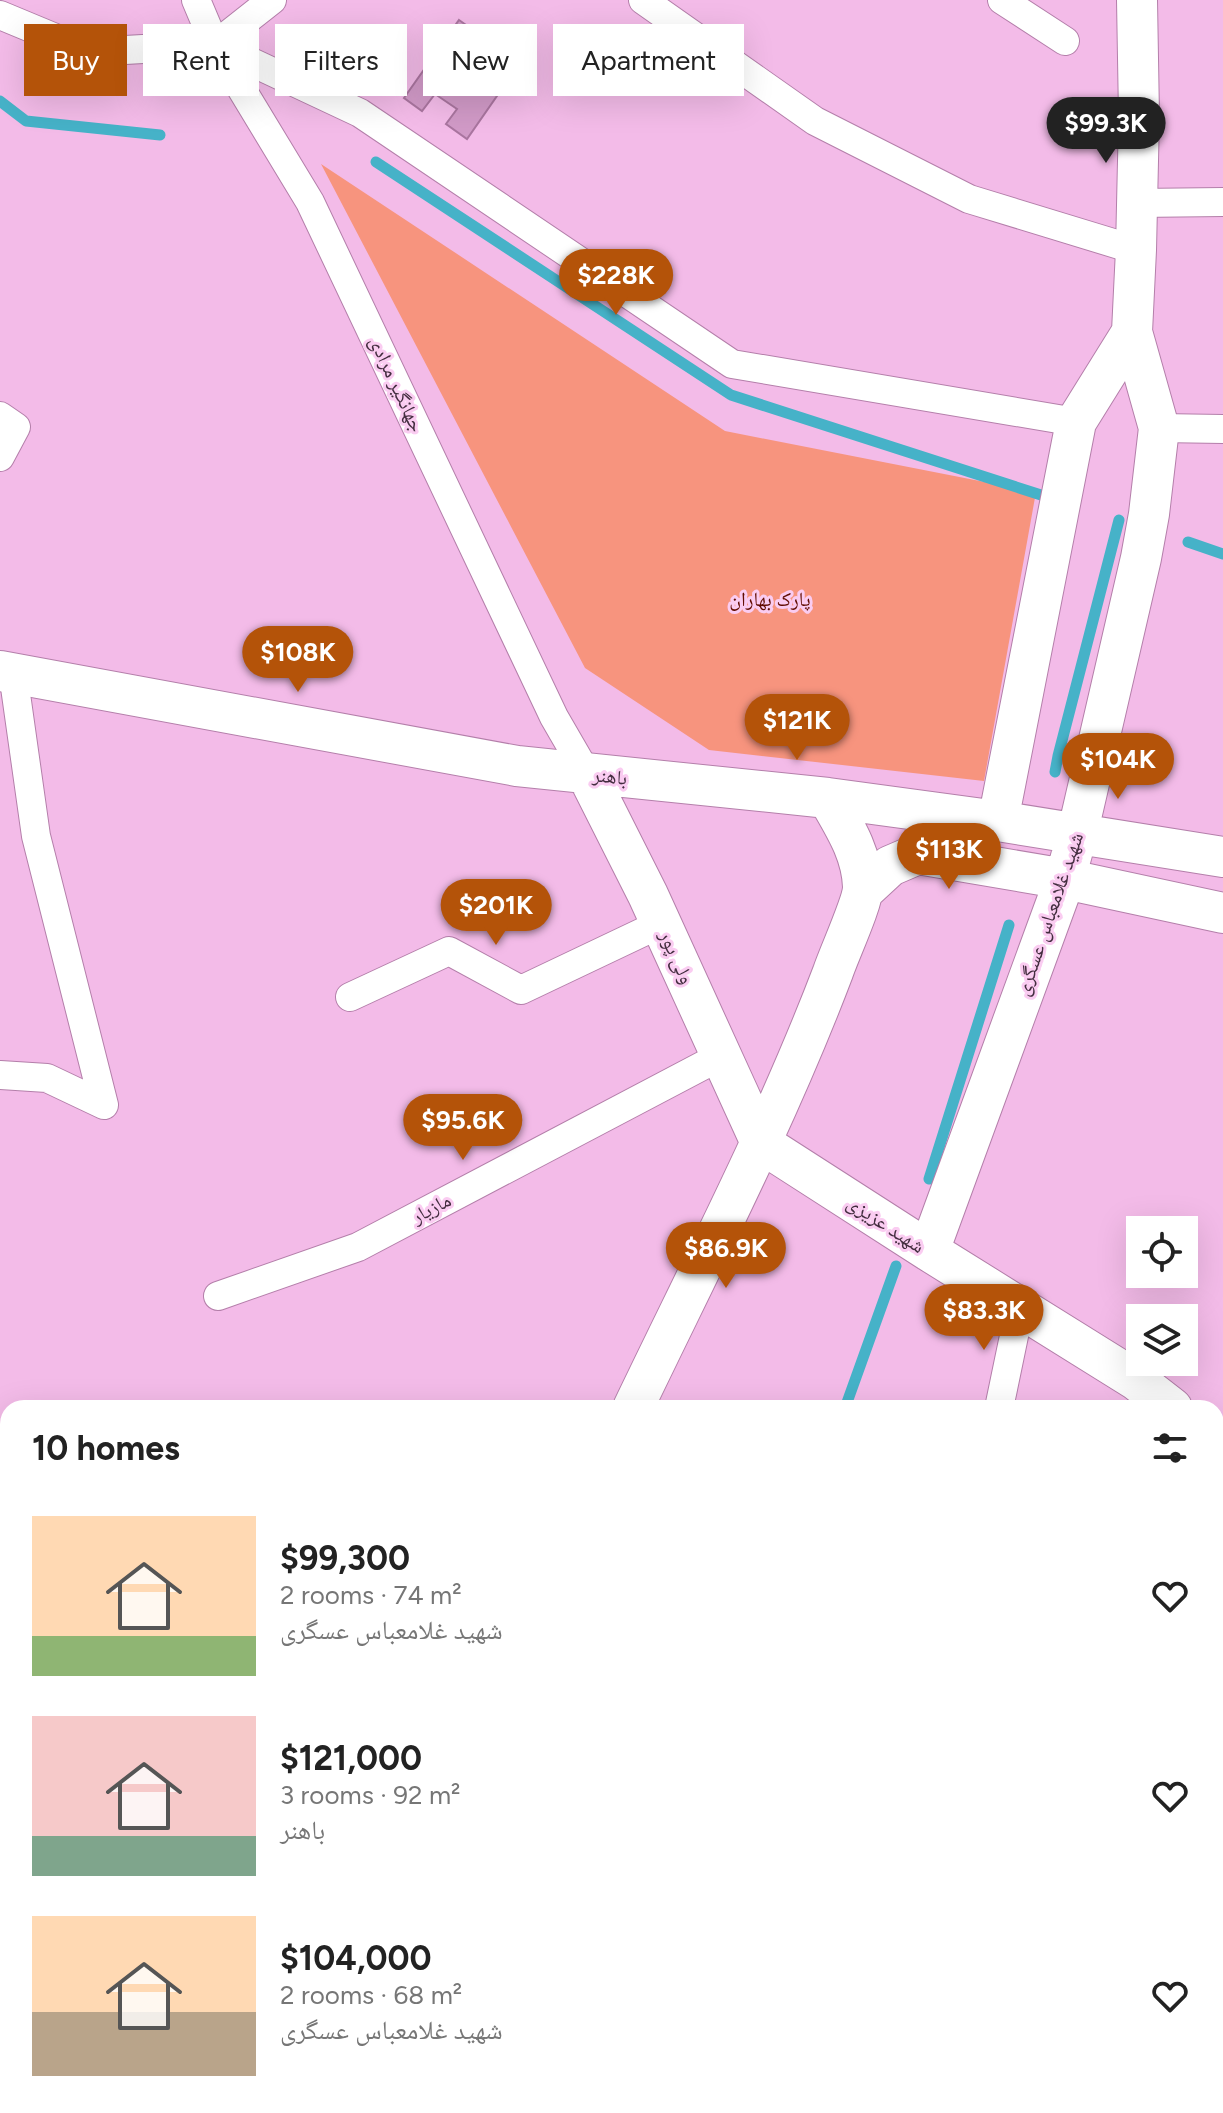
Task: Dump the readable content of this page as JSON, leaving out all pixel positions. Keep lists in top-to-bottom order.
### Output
{
  "streets": {
    "main road": [
      "باهنر",
      "شهید غلامعباس عسگری",
      "ولی پور",
      "شهید عزیزی"
    ],
    "street": ["جهانگیر مرادی", "مازیار"]
  },
  "crossings": [
    ["جهانگیر مرادی", "باهنر"],
    ["جهانگیر مرادی", "ولی پور"],
    ["باهنر", "شهید غلامعباس عسگری"],
    ["باهنر", "ولی پور"],
    ["شهید غلامعباس عسگری", "شهید عزیزی"],
    ["ولی پور", "مازیار"],
    ["ولی پور", "شهید عزیزی"]
  ],
  "parks": ["پارک بهاران"],
  "page": {
    "chip": [
      "Buy",
      "Rent",
      "Filters",
      "New",
      "Apartment"
    ],
    "price": [
      "$99.3K",
      "$228K",
      "$108K",
      "$121K",
      "$104K",
      "$113K",
      "$201K",
      "$95.6K",
      "$86.9K",
      "$83.3K"
    ],
    "heading": "10 homes",
    "list": [
      {
        "name": "$99,300",
        "note": "2 rooms · 74 m² · شهید غلامعباس عسگری"
      },
      {
        "name": "$121,000",
        "note": "3 rooms · 92 m² · باهنر"
      },
      {
        "name": "$104,000",
        "note": "2 rooms · 68 m² · شهید غلامعباس عسگری"
      }
    ]
  }
}
